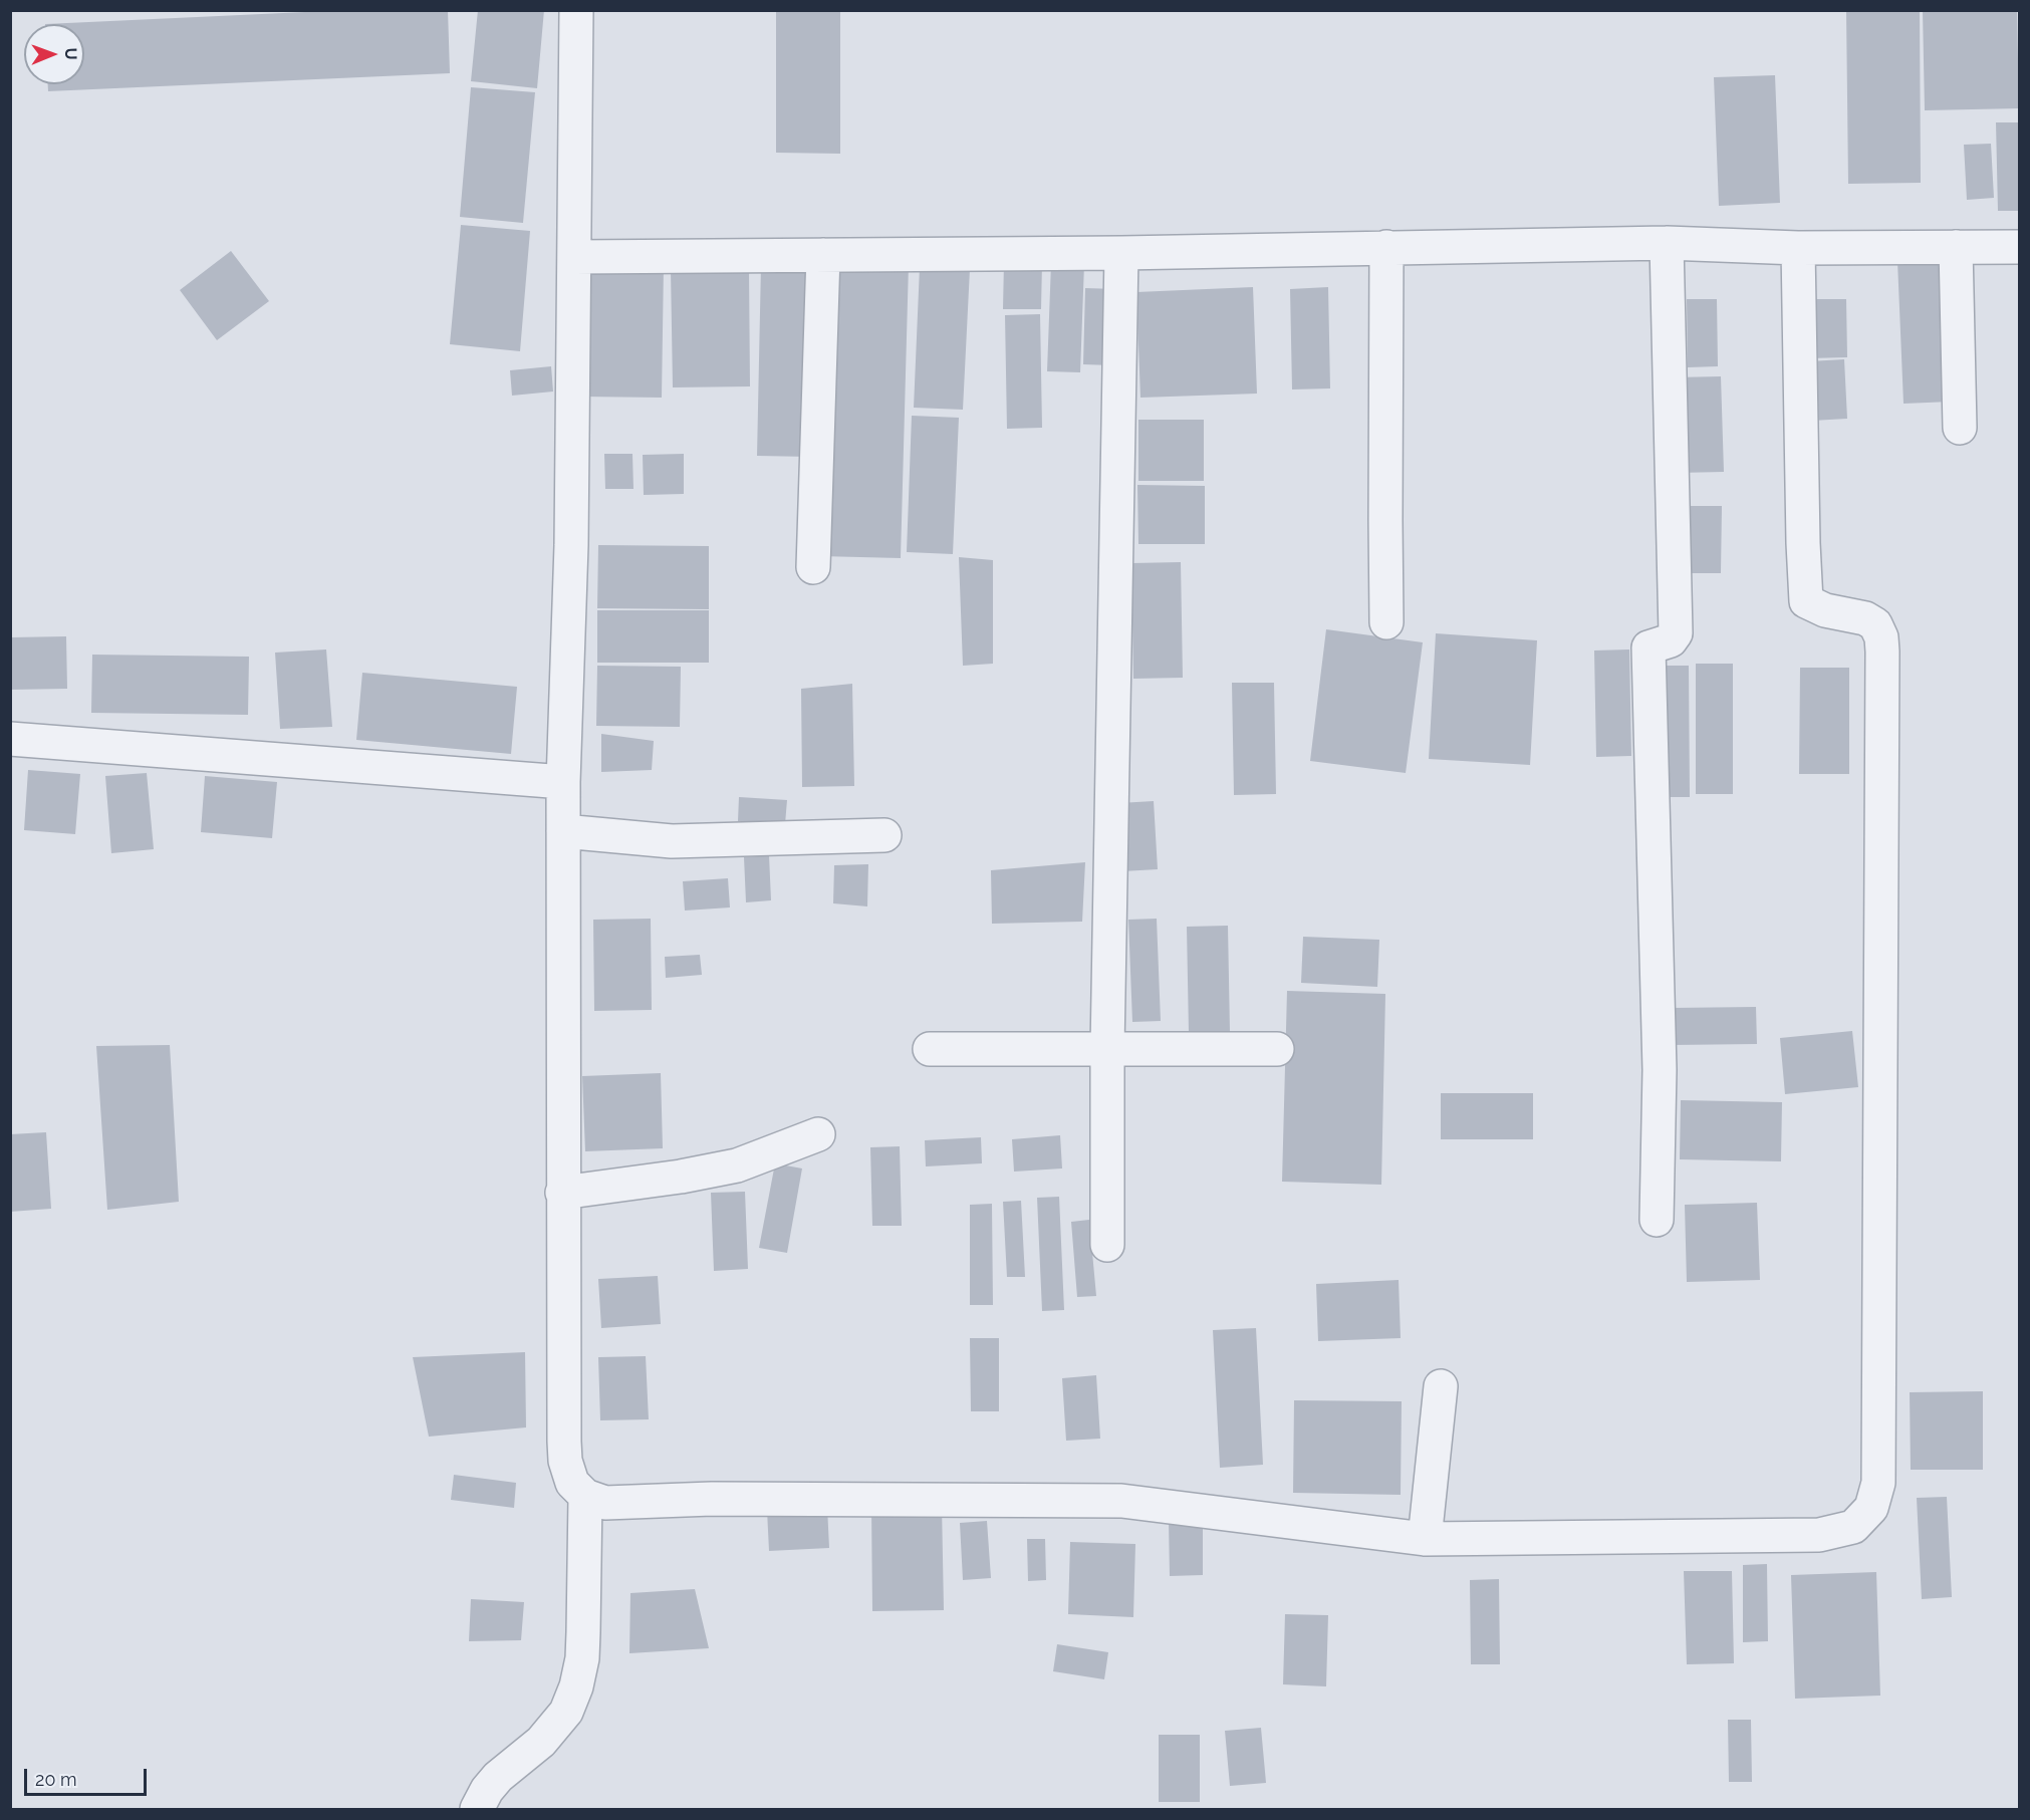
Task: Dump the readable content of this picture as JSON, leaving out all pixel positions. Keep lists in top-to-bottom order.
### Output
{
  "scale_bar": "20 m",
  "north": "right"
}
